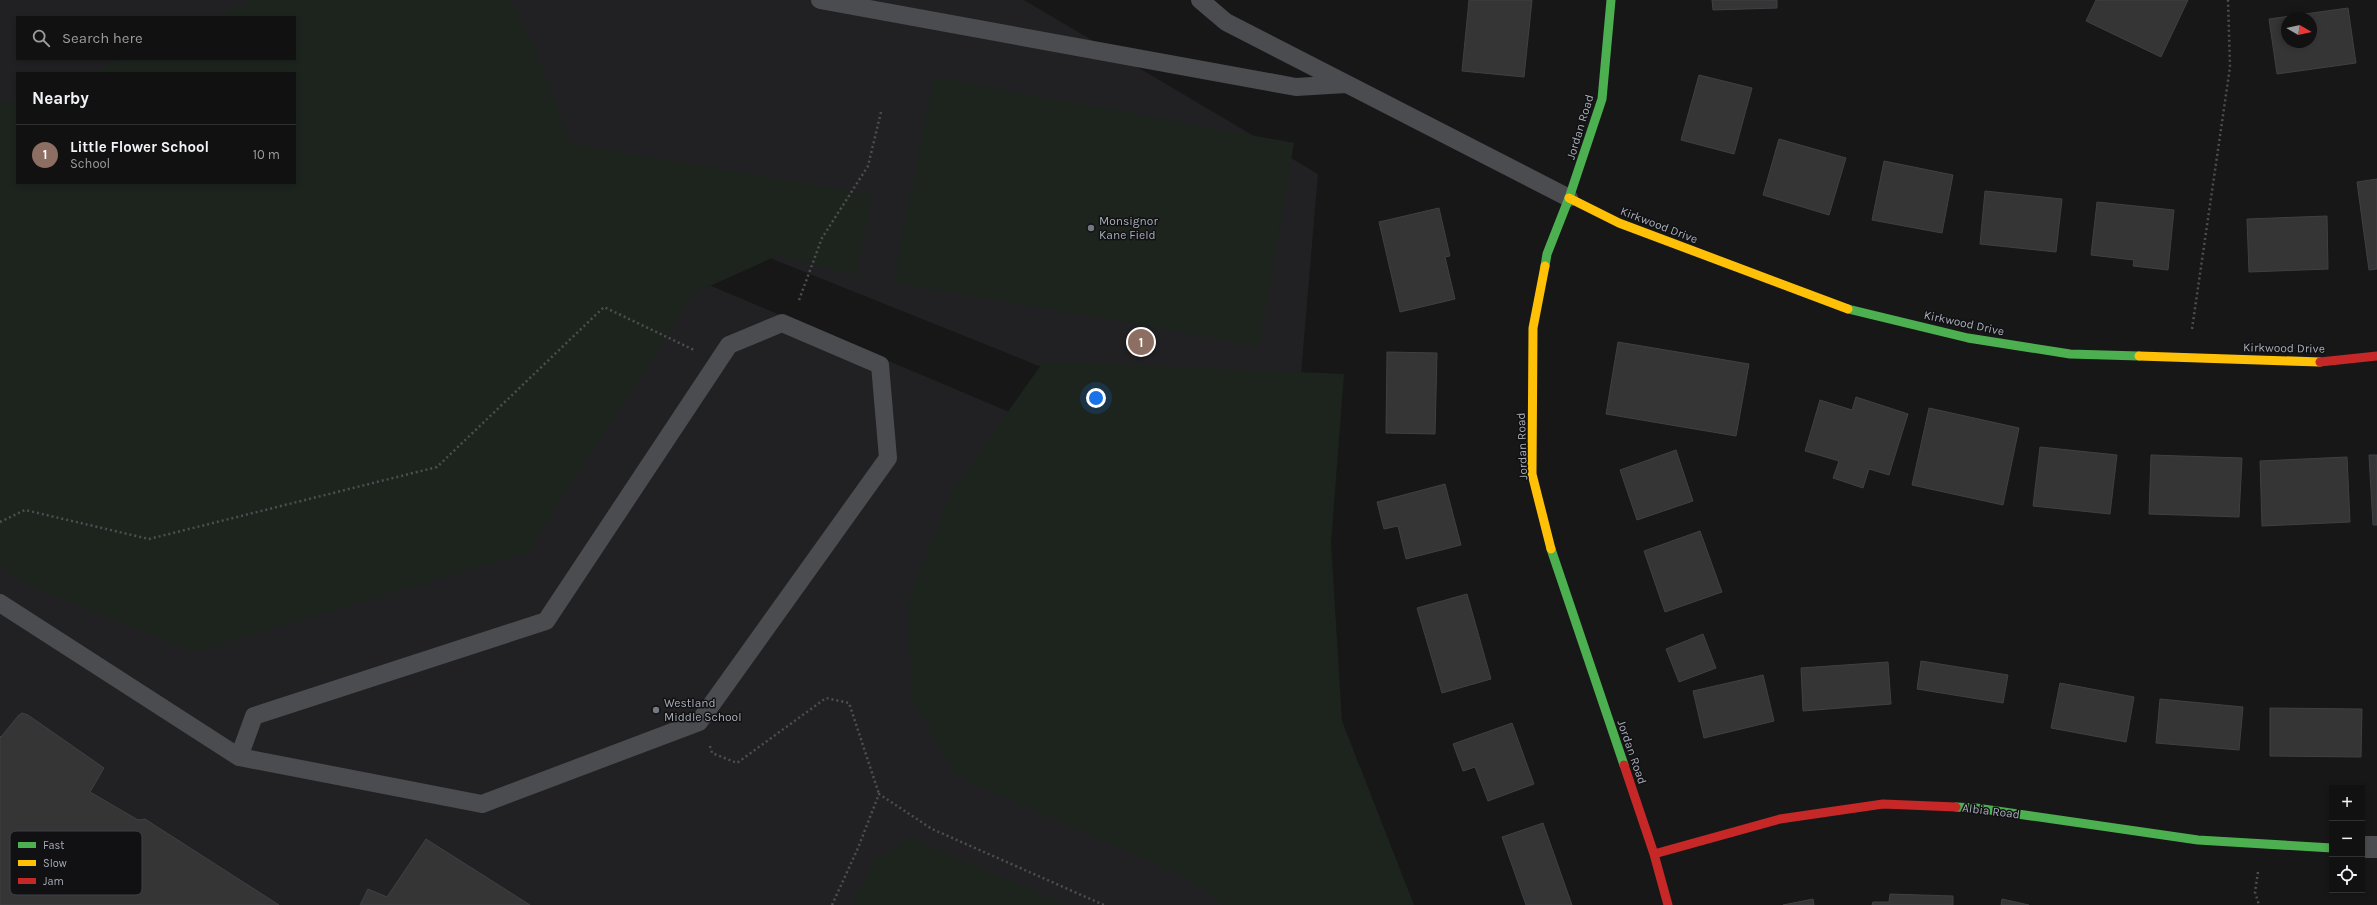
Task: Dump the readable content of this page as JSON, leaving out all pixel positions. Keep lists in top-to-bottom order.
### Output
{
  "streets": {
    "street": ["Jordan Road", "Kirkwood Drive", "Albia Road"]
  },
  "crossings": [
    ["Jordan Road", "Kirkwood Drive"],
    ["Jordan Road", "Albia Road"]
  ],
  "places": ["Monsignor Kane Field", "Westland Middle School"],
  "legend": ["Fast", "Slow", "Jam"],
  "north": "right",
  "page": {
    "search": "Search here",
    "heading": "Nearby",
    "list": [
      {
        "mark": "1",
        "name": "Little Flower School",
        "note": "School",
        "value": "10 m"
      }
    ],
    "pins": "1",
    "map_buttons": ["+", "−"]
  }
}
